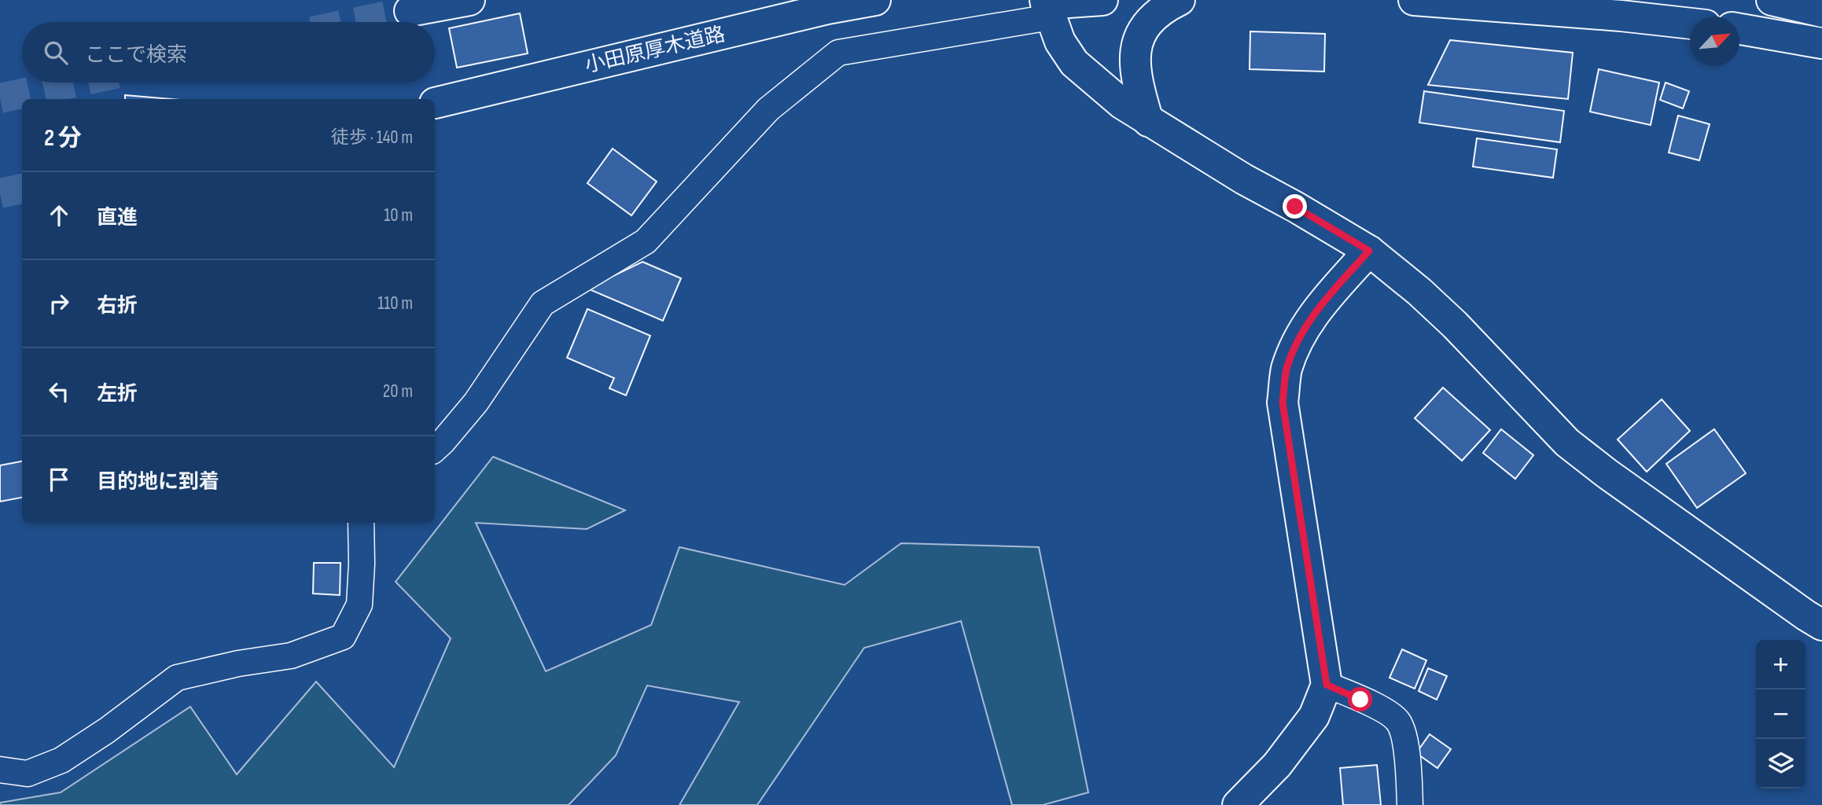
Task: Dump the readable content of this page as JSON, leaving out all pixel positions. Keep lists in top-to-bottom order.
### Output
{
  "streets": {
    "main road": ["小田原厚木道路"]
  },
  "north": "top right",
  "page": {
    "search": "ここで検索",
    "heading": ["2 分", "徒歩 · 140 m"],
    "list": [
      ["直進", "10 m"],
      ["右折", "110 m"],
      ["左折", "20 m"],
      "目的地に到着"
    ],
    "map_buttons": ["+", "−"]
  }
}
